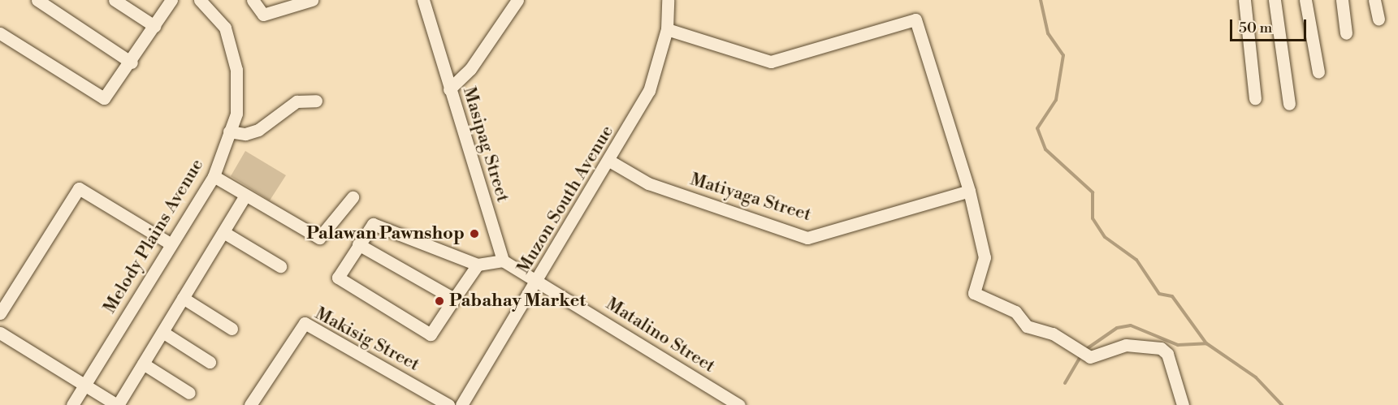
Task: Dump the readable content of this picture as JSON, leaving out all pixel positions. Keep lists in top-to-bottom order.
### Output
{
  "streets": {
    "street": [
      "Masipag Street",
      "Matiyaga Street",
      "Muzon South Avenue",
      "Melody Plains Avenue",
      "Matalino Street",
      "Makisig Street"
    ]
  },
  "crossings": [
    ["Matiyaga Street", "Muzon South Avenue"],
    ["Muzon South Avenue", "Matalino Street"]
  ],
  "places": ["Palawan Pawnshop", "Pabahay Market"],
  "scale_bar": "50 m"
}
